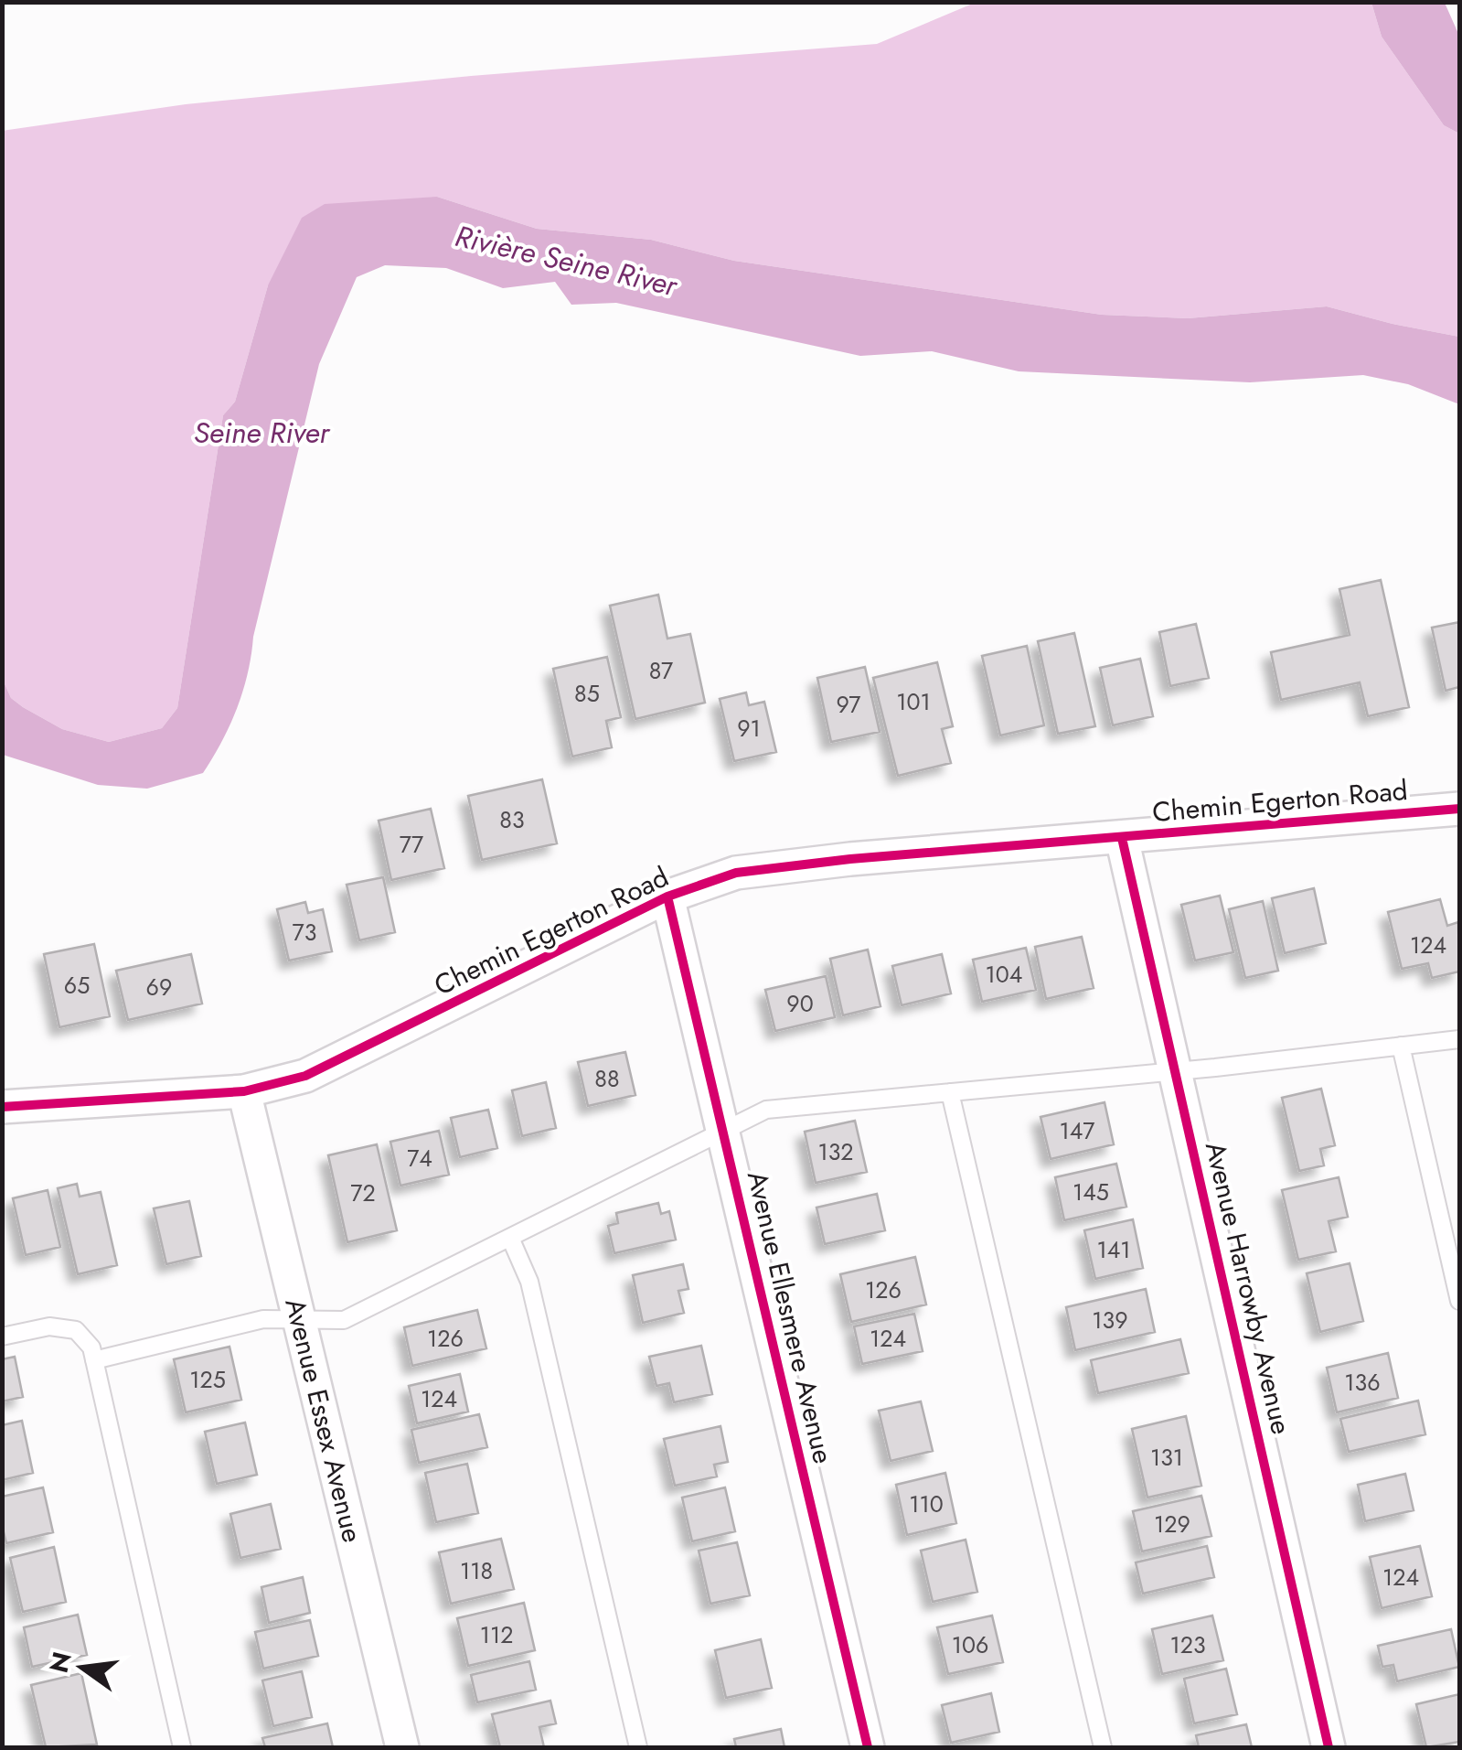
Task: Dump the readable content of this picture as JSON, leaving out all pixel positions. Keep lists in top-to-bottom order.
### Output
{
  "streets": {
    "street": [
      "Chemin Egerton Road",
      "Avenue Harrowby Avenue",
      "Avenue Ellesmere Avenue",
      "Avenue Essex Avenue"
    ]
  },
  "crossings": [
    ["Chemin Egerton Road", "Avenue Harrowby Avenue"],
    ["Chemin Egerton Road", "Avenue Ellesmere Avenue"],
    ["Chemin Egerton Road", "Avenue Essex Avenue"]
  ],
  "water": ["Rivière Seine River", "Seine River"],
  "house_numbers": [
    "87",
    "85",
    "101",
    "97",
    "91",
    "83",
    "77",
    "73",
    "124",
    "104",
    "65",
    "69",
    "90",
    "88",
    "147",
    "132",
    "74",
    "145",
    "72",
    "141",
    "126",
    "139",
    "126",
    "124",
    "125",
    "136",
    "124",
    "131",
    "110",
    "129",
    "118",
    "124",
    "112",
    "106",
    "123"
  ],
  "north": "left"
}
